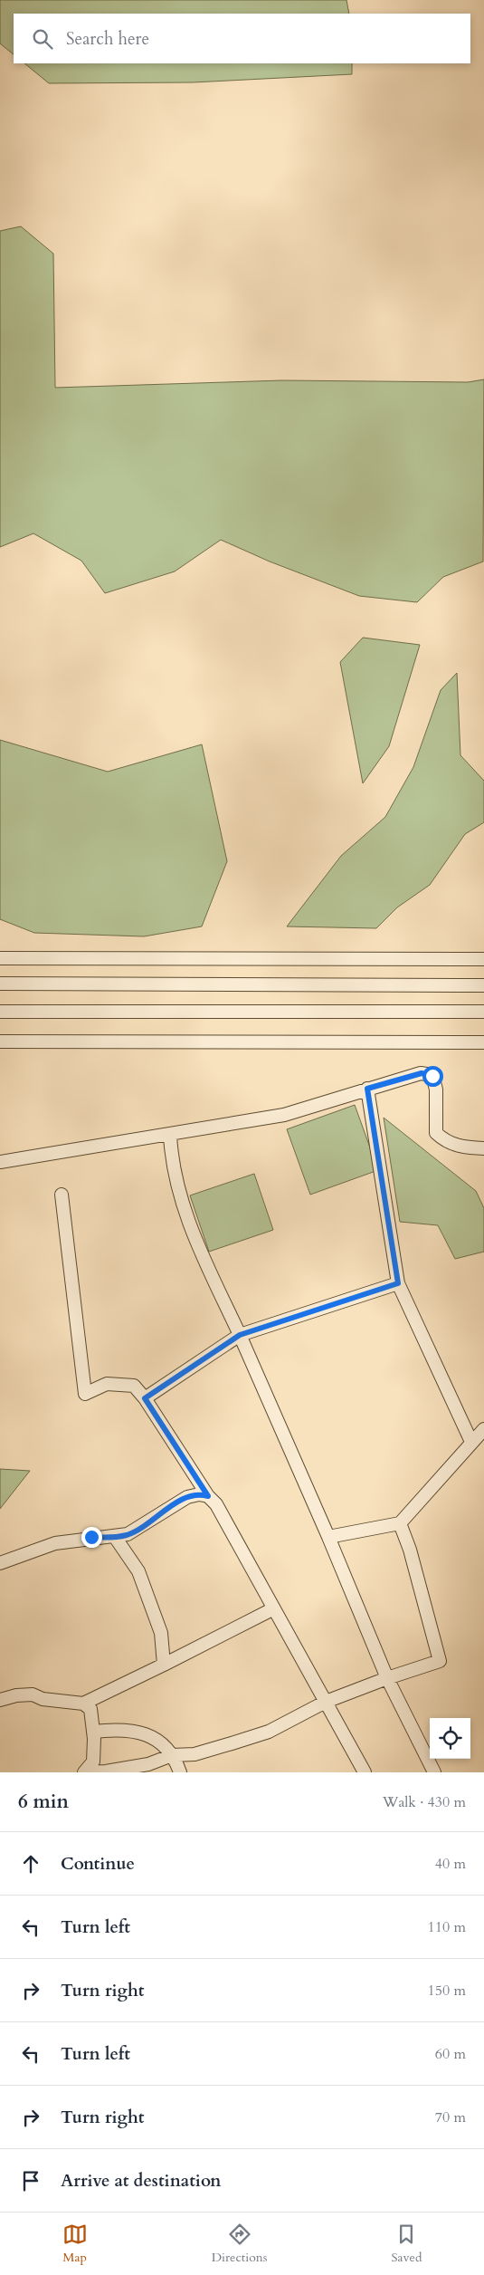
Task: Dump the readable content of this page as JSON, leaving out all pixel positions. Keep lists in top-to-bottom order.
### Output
{
  "page": {
    "search": "Search here",
    "heading": ["6 min", "Walk · 430 m"],
    "list": [
      ["Continue", "40 m"],
      ["Turn left", "110 m"],
      ["Turn right", "150 m"],
      ["Turn left", "60 m"],
      ["Turn right", "70 m"],
      "Arrive at destination"
    ],
    "nav": ["Map", "Directions", "Saved"]
  }
}
